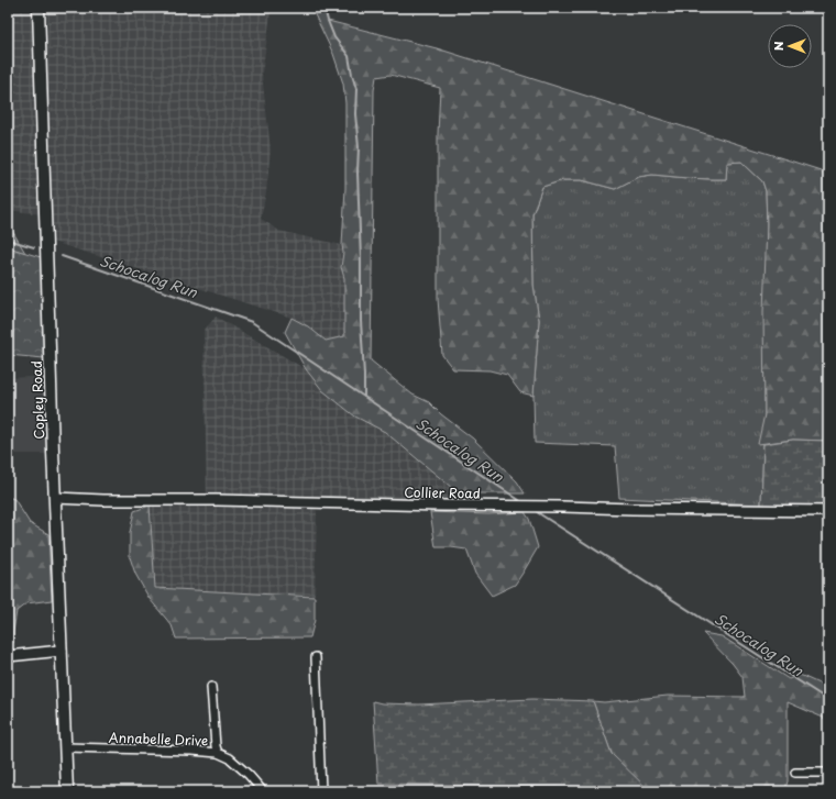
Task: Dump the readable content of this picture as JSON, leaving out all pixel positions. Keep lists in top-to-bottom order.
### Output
{
  "streets": {
    "main road": ["Copley Road"],
    "street": ["Collier Road", "Annabelle Drive"]
  },
  "crossings": [
    ["Copley Road", "Collier Road"],
    ["Copley Road", "Annabelle Drive"]
  ],
  "water": ["Schocalog Run"],
  "north": "left"
}
